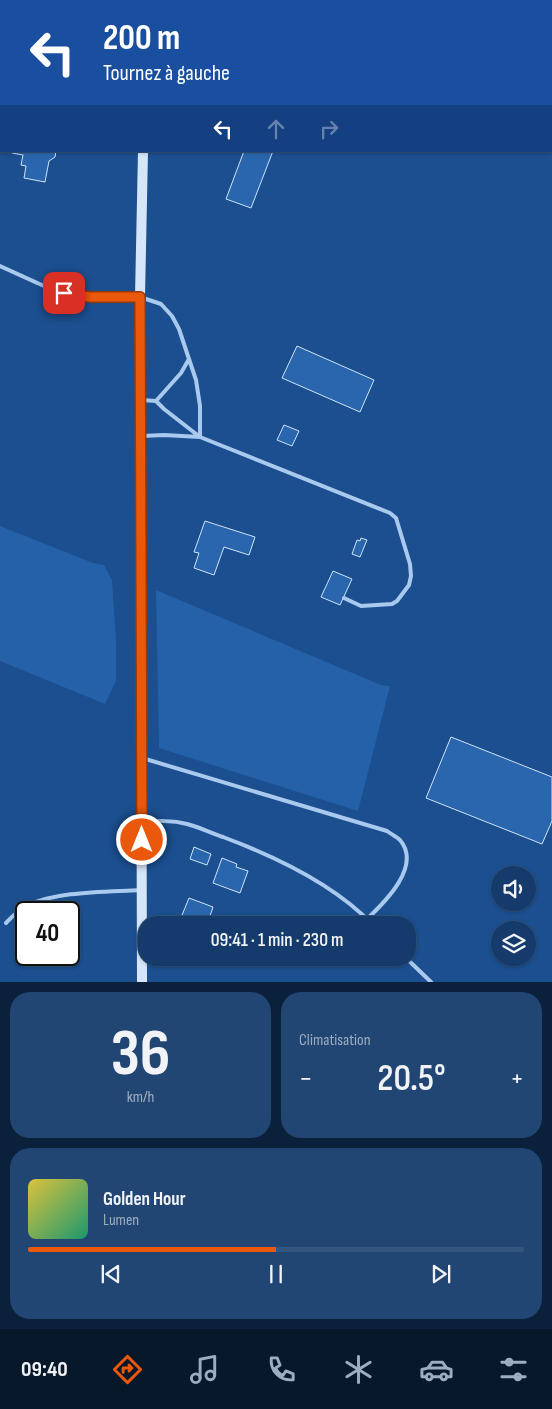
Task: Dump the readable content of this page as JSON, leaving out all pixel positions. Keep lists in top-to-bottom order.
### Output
{
  "page": {
    "turn": ["200 m", "Tournez à gauche"],
    "limit": "40",
    "trip": "09:41 · 1 min · 230 m",
    "tile": [
      ["36", "km/h"],
      "Climatisation"
    ],
    "heat": ["−", "20.5°", "+"],
    "song": ["Golden Hour", "Lumen"],
    "tabs": "09:40"
  }
}
